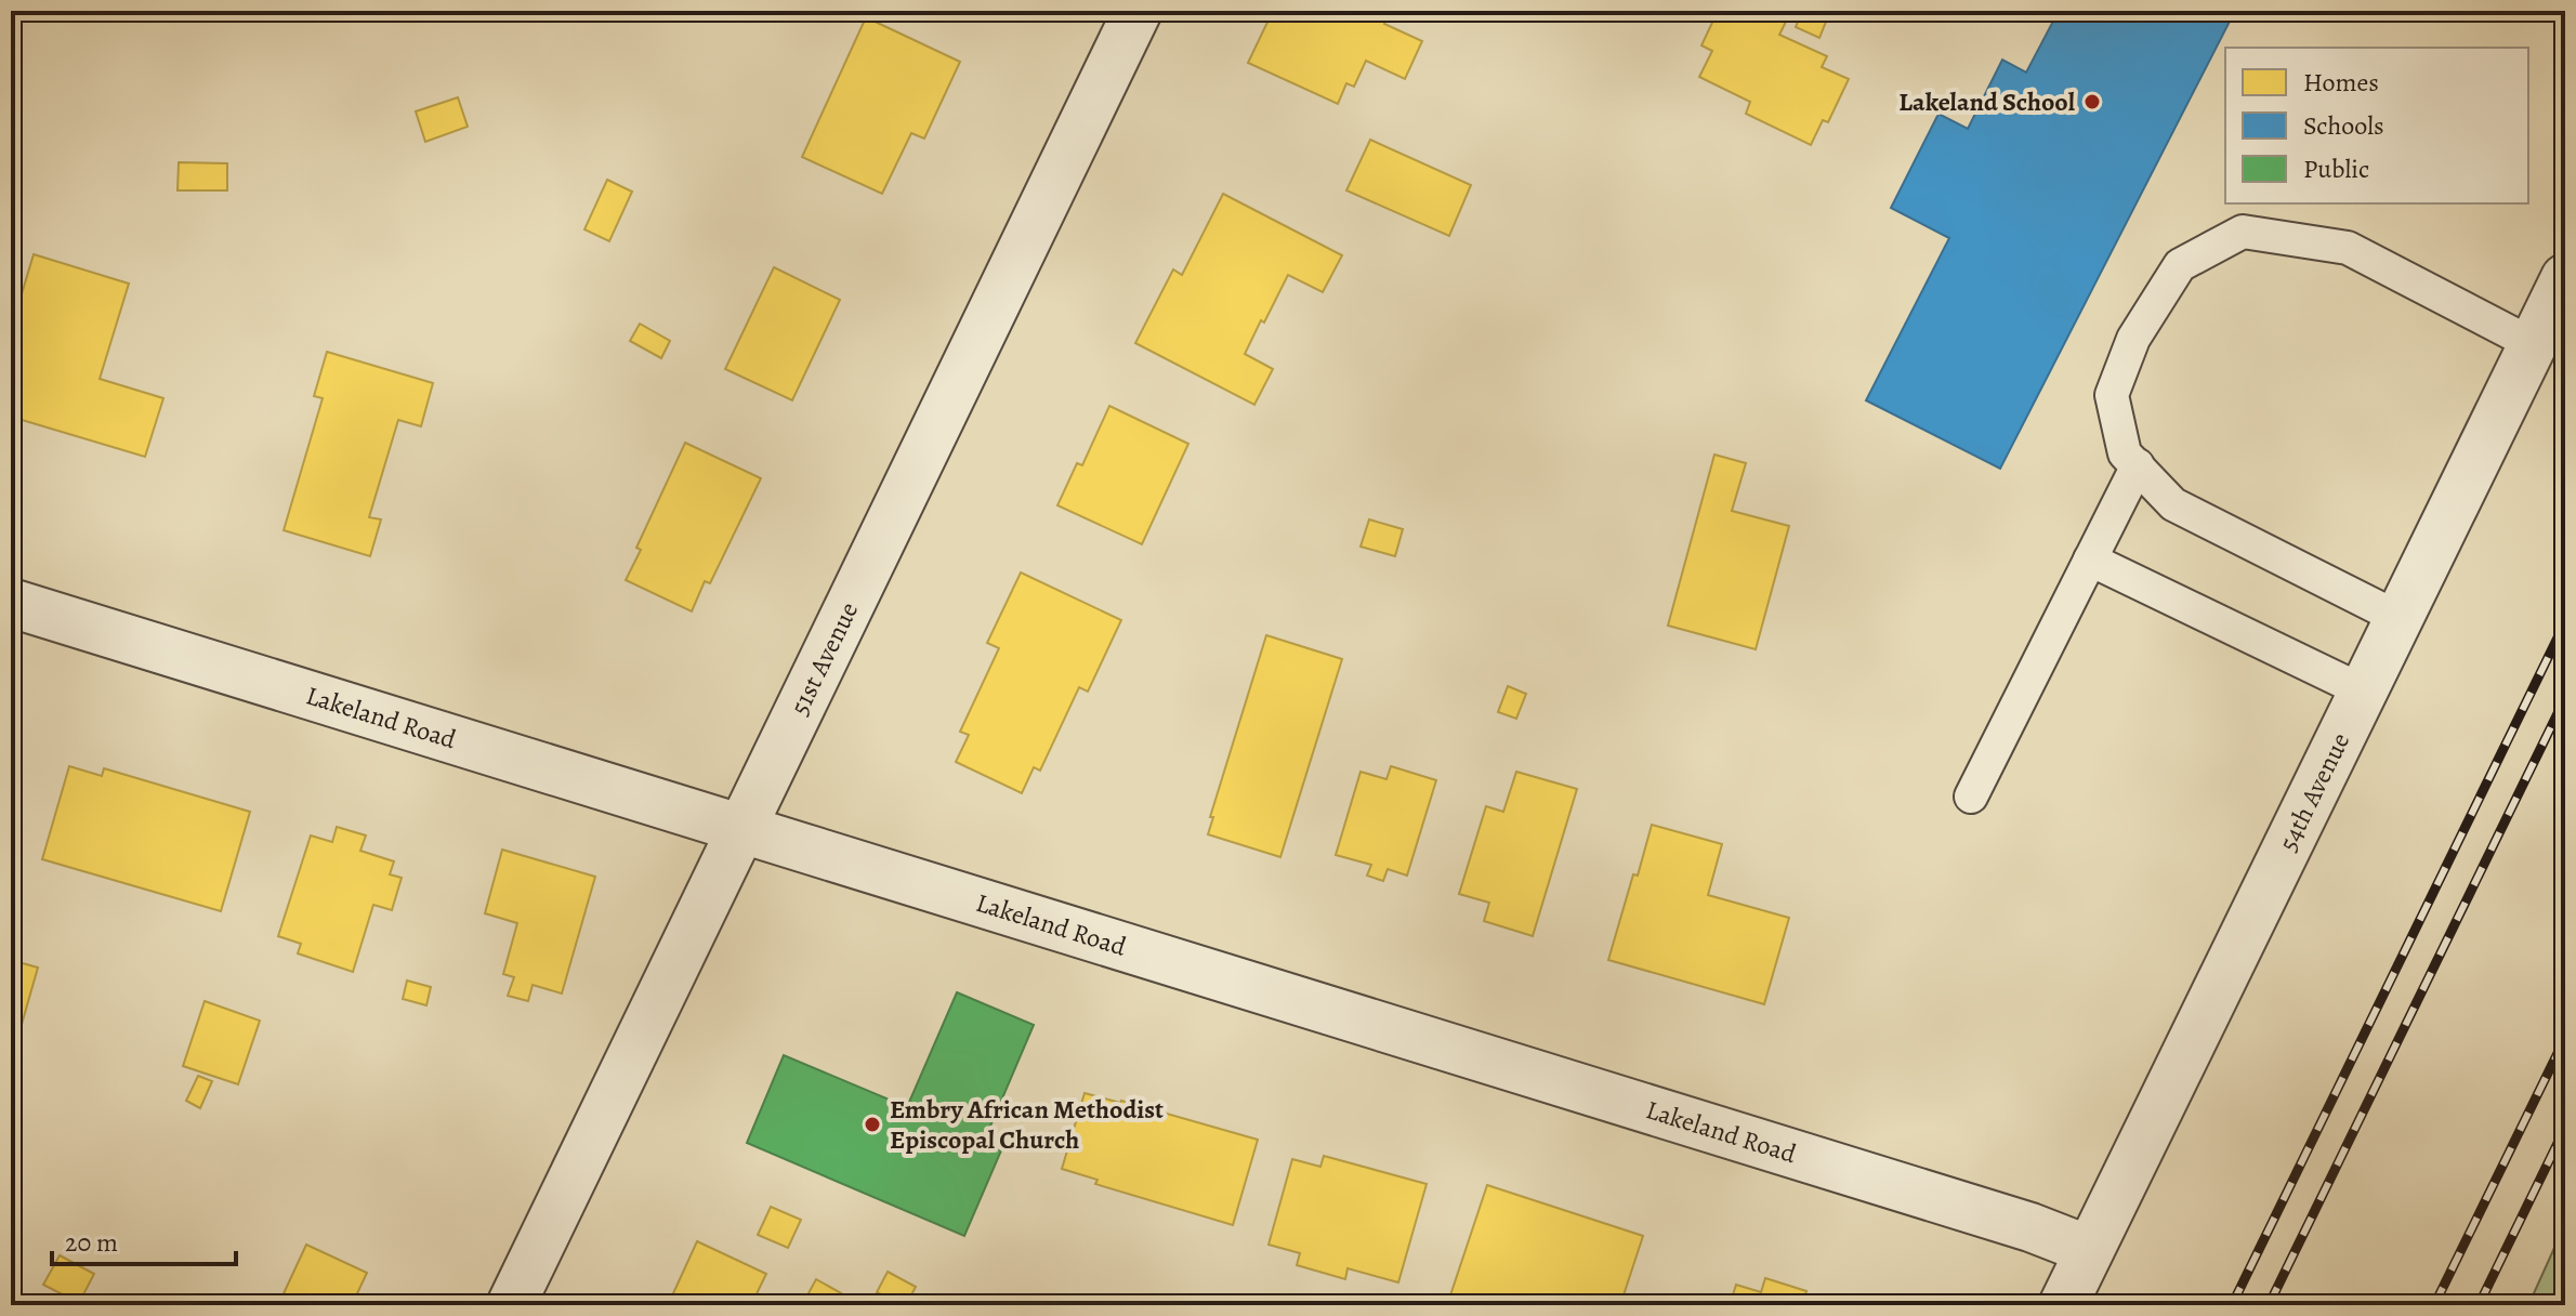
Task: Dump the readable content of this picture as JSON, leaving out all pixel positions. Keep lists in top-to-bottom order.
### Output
{
  "streets": {
    "street": ["51st Avenue", "Lakeland Road", "54th Avenue"]
  },
  "crossings": [
    ["51st Avenue", "Lakeland Road"],
    ["Lakeland Road", "54th Avenue"]
  ],
  "places": ["Lakeland School", "Embry African Methodist Episcopal Church"],
  "legend": ["Homes", "Schools", "Public"],
  "scale_bar": "20 m"
}
